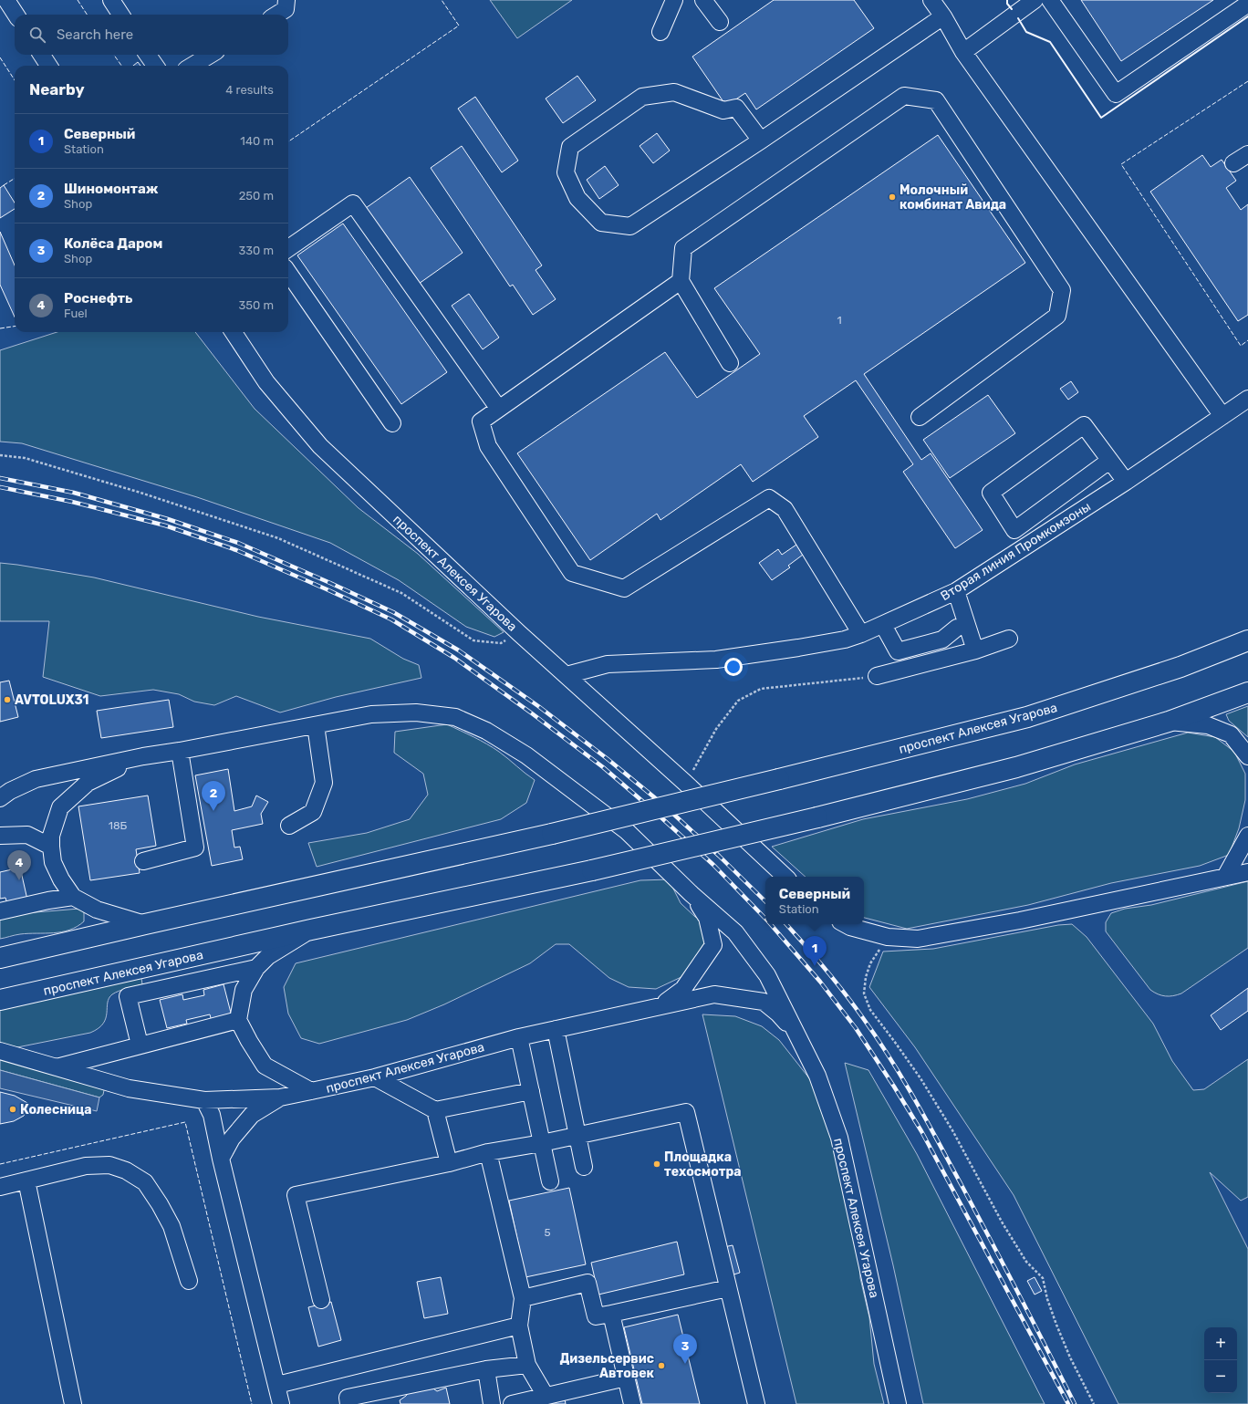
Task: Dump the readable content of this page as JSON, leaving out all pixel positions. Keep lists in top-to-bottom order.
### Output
{
  "streets": {
    "main road": ["проспект Алексея Угарова"],
    "street": ["Вторая линия Промкомзоны"]
  },
  "crossings": [
    ["Вторая линия Промкомзоны", "проспект Алексея Угарова"]
  ],
  "places": [
    "Молочный комбинат Авида",
    "AVTOLUX31",
    "Колесница",
    "Площадка техосмотра",
    "Дизельсервис Автовек"
  ],
  "house_numbers": ["1", "18Б", "5"],
  "page": {
    "search": "Search here",
    "heading": ["Nearby", "4 results"],
    "list": [
      {
        "mark": "1",
        "name": "Северный",
        "note": "Station",
        "value": "140 m"
      },
      {
        "mark": "2",
        "name": "Шиномонтаж",
        "note": "Shop",
        "value": "250 m"
      },
      {
        "mark": "3",
        "name": "Колёса Даром",
        "note": "Shop",
        "value": "330 m"
      },
      {
        "mark": "4",
        "name": "Роснефть",
        "note": "Fuel",
        "value": "350 m"
      }
    ],
    "pins": [
      "2",
      "4",
      "1",
      "3"
    ],
    "popup": ["Северный", "Station"],
    "map_buttons": ["+", "−"]
  }
}
